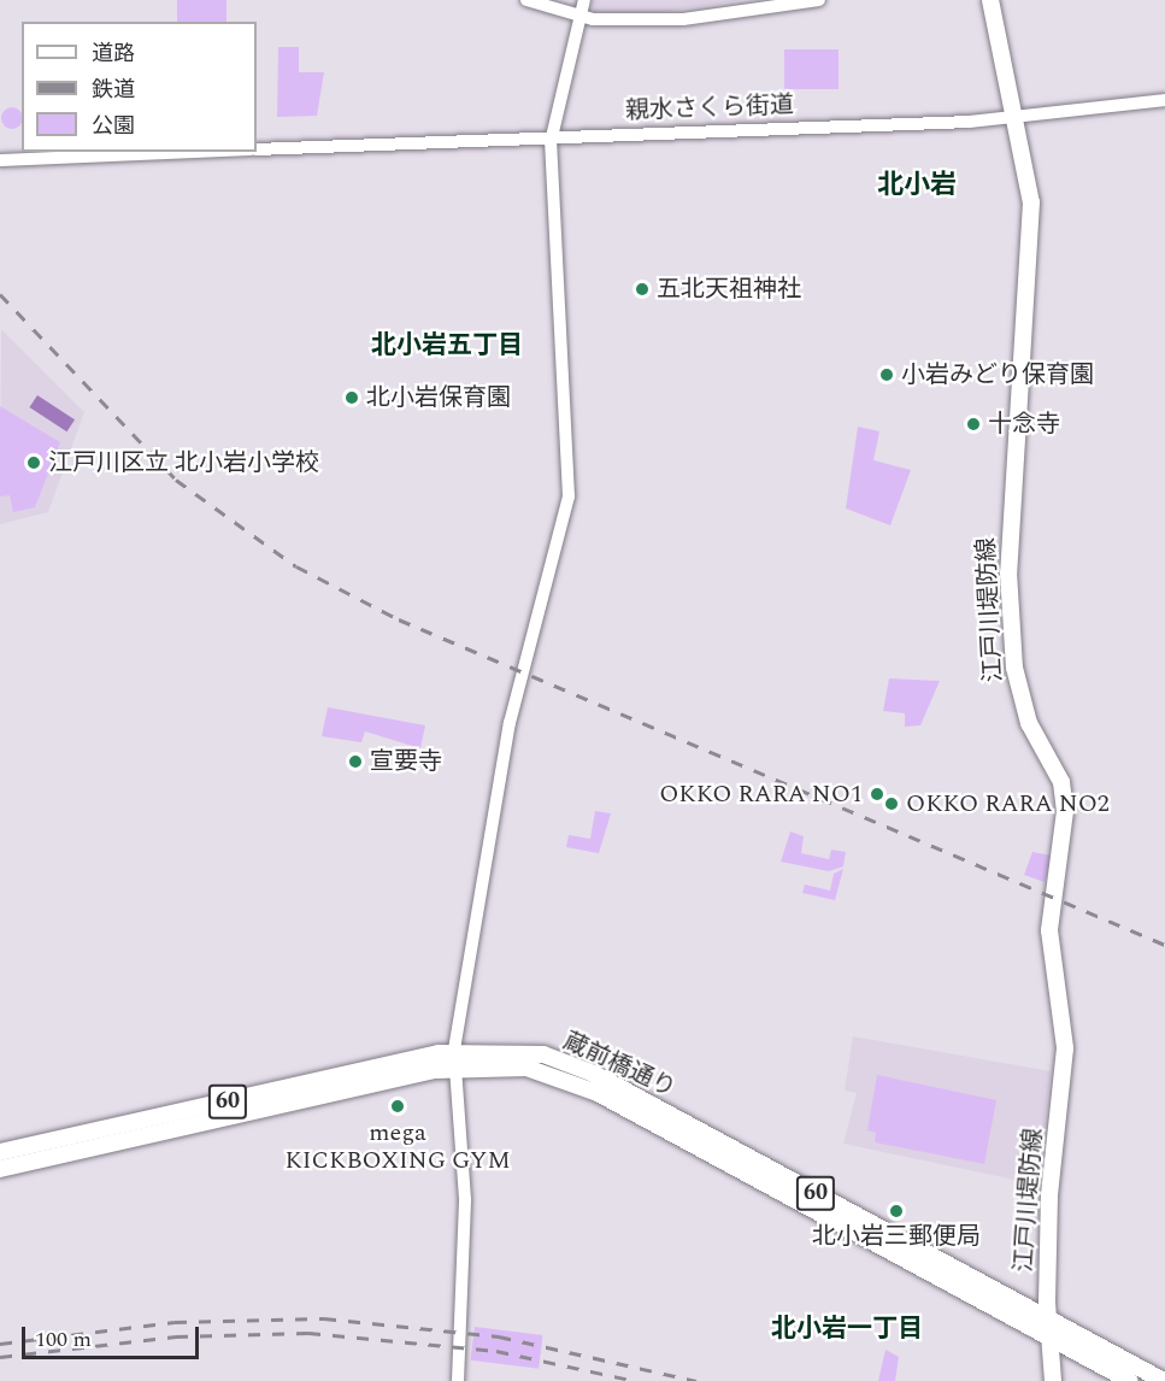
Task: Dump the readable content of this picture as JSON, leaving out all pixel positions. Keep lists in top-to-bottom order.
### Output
{
  "streets": {
    "main road": ["江戸川堤防線", "蔵前橋通り", "60"],
    "street": ["親水さくら街道"]
  },
  "crossings": [
    ["親水さくら街道", "江戸川堤防線"],
    ["江戸川堤防線", "蔵前橋通り"]
  ],
  "districts": ["北小岩", "北小岩五丁目", "北小岩一丁目"],
  "places": [
    "五北天祖神社",
    "小岩みどり保育園",
    "北小岩保育園",
    "十念寺",
    "江戸川区立 北小岩小学校",
    "宣要寺",
    "OKKO RARA NO1",
    "OKKO RARA NO2",
    "mega KICKBOXING GYM",
    "北小岩三郵便局"
  ],
  "legend": ["道路", "鉄道", "公園"],
  "scale_bar": "100 m"
}
